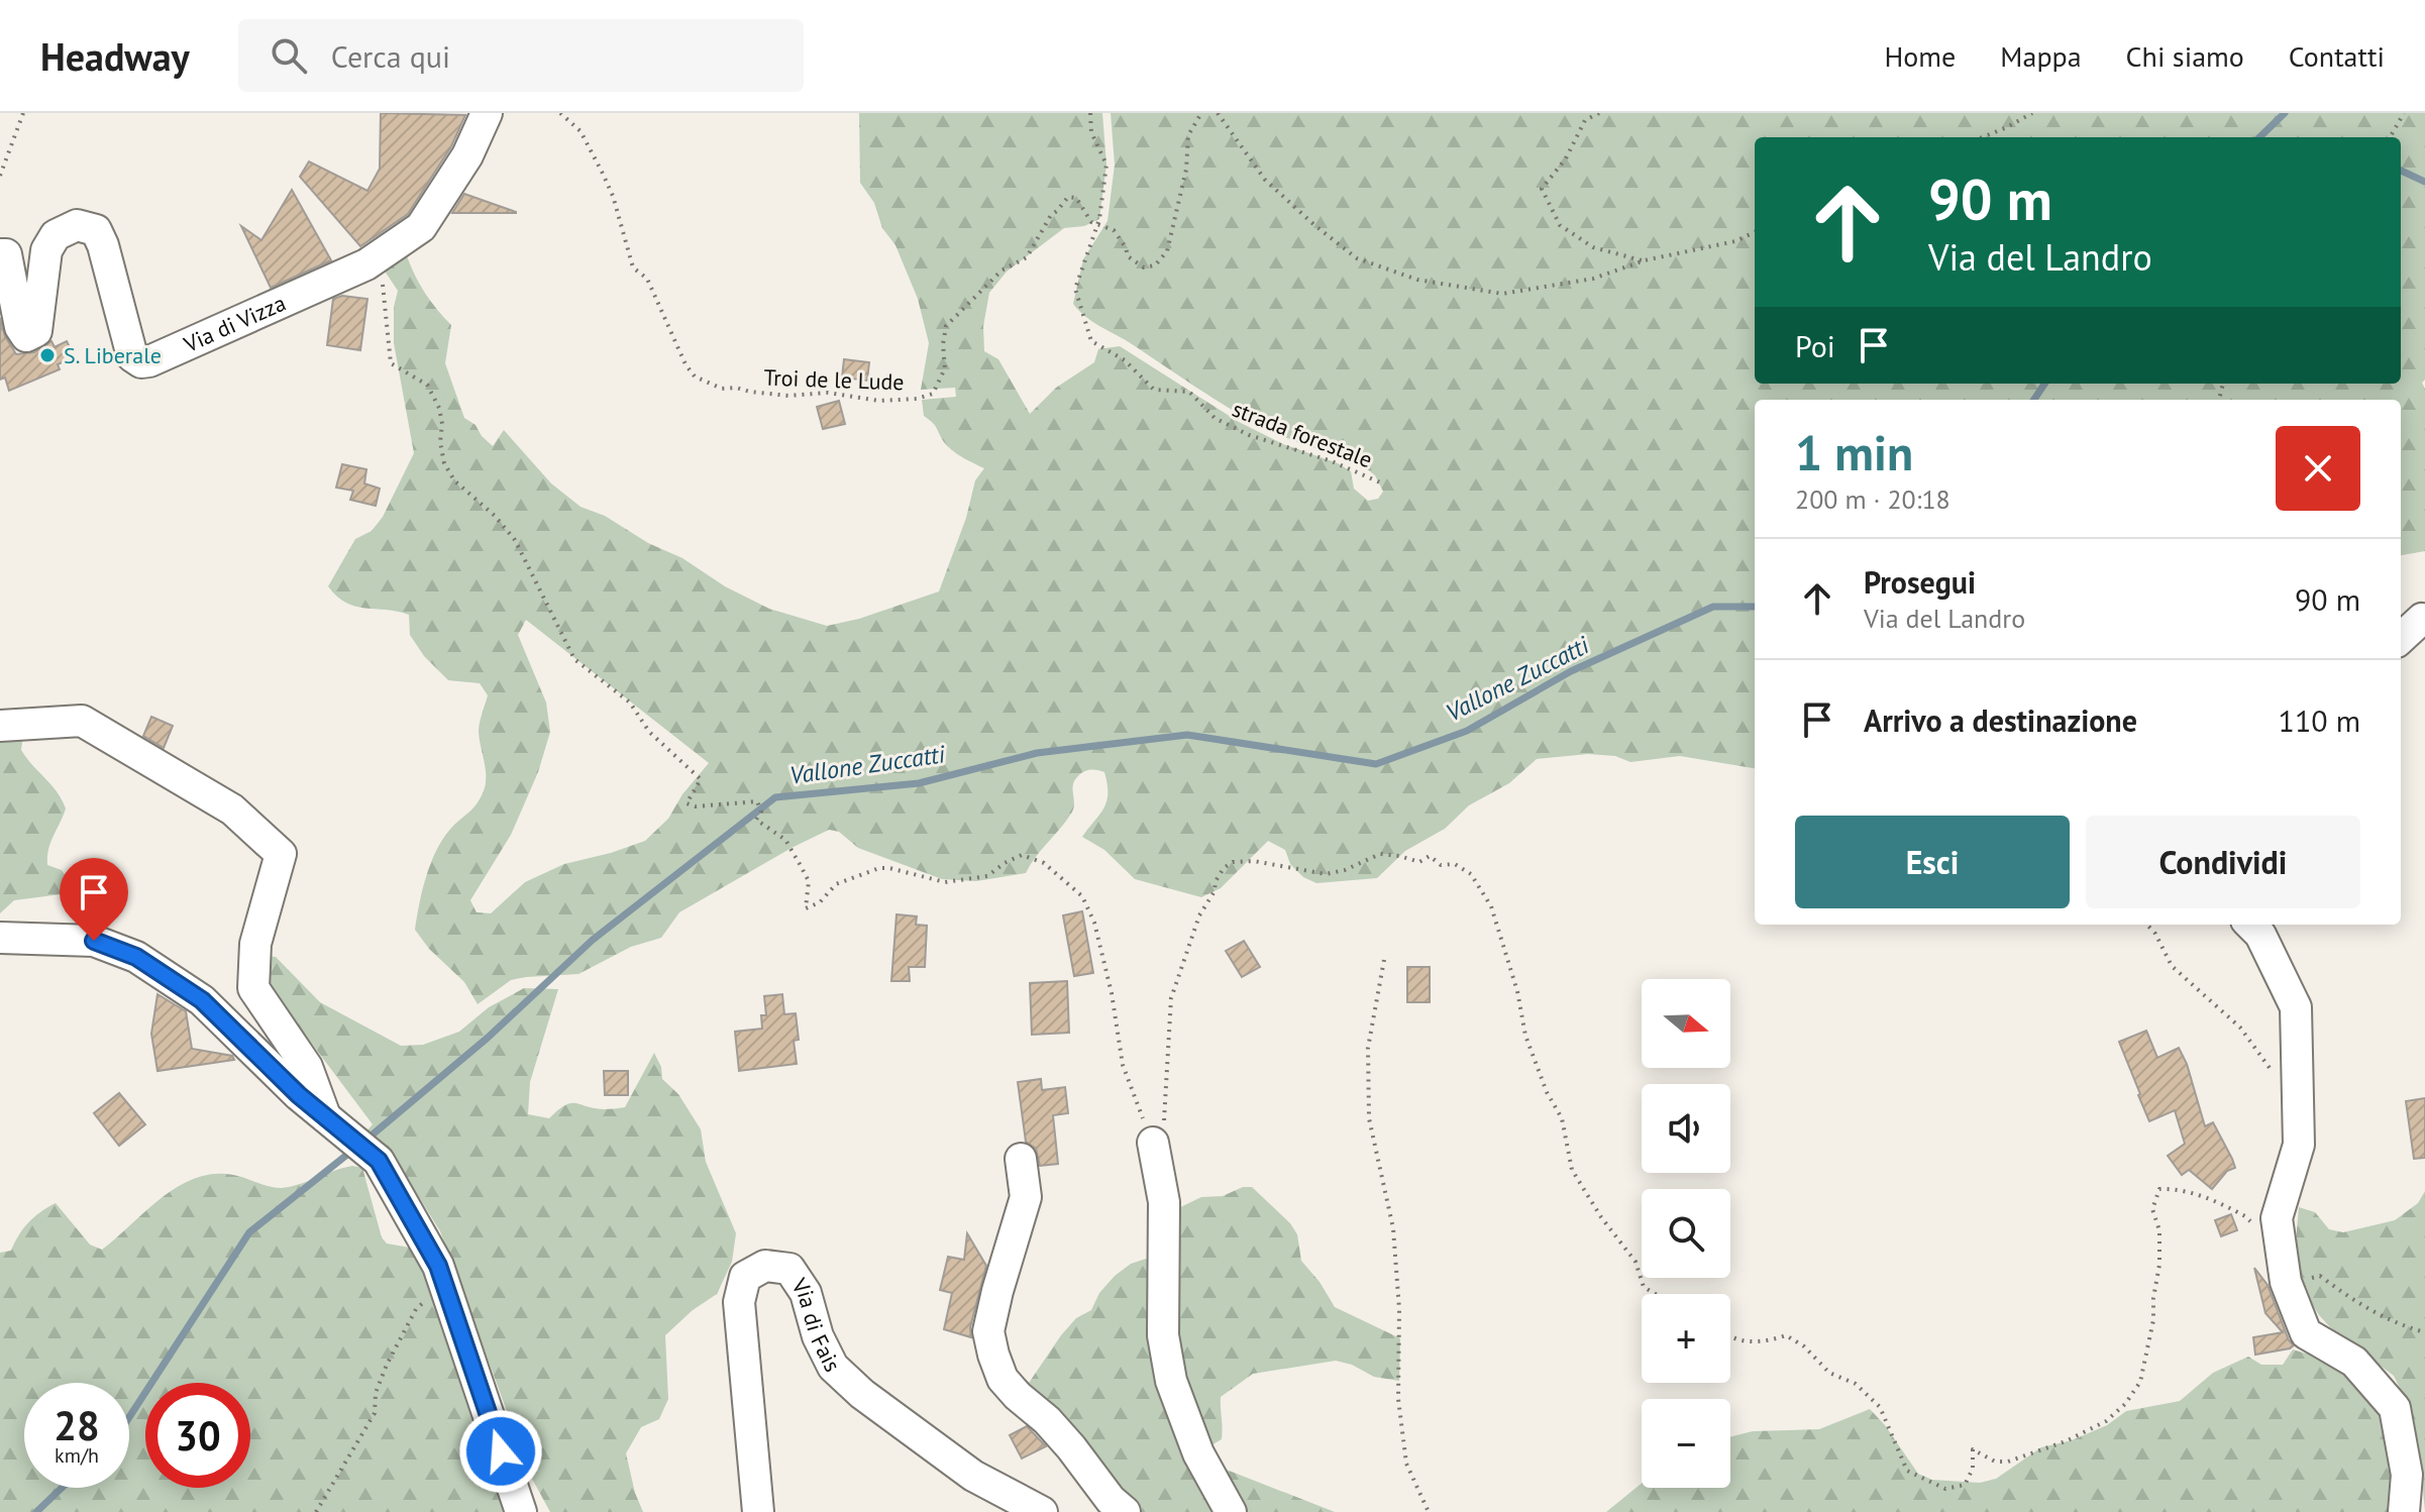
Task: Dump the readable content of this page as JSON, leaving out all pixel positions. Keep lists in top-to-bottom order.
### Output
{
  "streets": {
    "street": ["Via di Vizza", "Via di Fais"],
    "path": ["Troi de le Lude", "strada forestale"]
  },
  "crossings": [
    ["Troi de le Lude", "strada forestale"]
  ],
  "water": ["Vallone Zuccatti"],
  "places": ["S. Liberale"],
  "north": "right",
  "page": {
    "header": "Headway",
    "search": "Cerca qui",
    "nav": [
      "Home",
      "Mappa",
      "Chi siamo",
      "Contatti"
    ],
    "turn": ["90 m", "Via del Landro"],
    "then": "Poi",
    "heading": ["1 min", "200 m · 20:18"],
    "list": [
      {
        "name": "Prosegui",
        "note": "Via del Landro",
        "value": "90 m"
      },
      {
        "name": "Arrivo a destinazione",
        "value": "110 m"
      }
    ],
    "buttons": ["Esci", "Condividi"],
    "map_buttons": ["+", "−"],
    "speed": "28 km/h",
    "limit": "30"
  }
}
